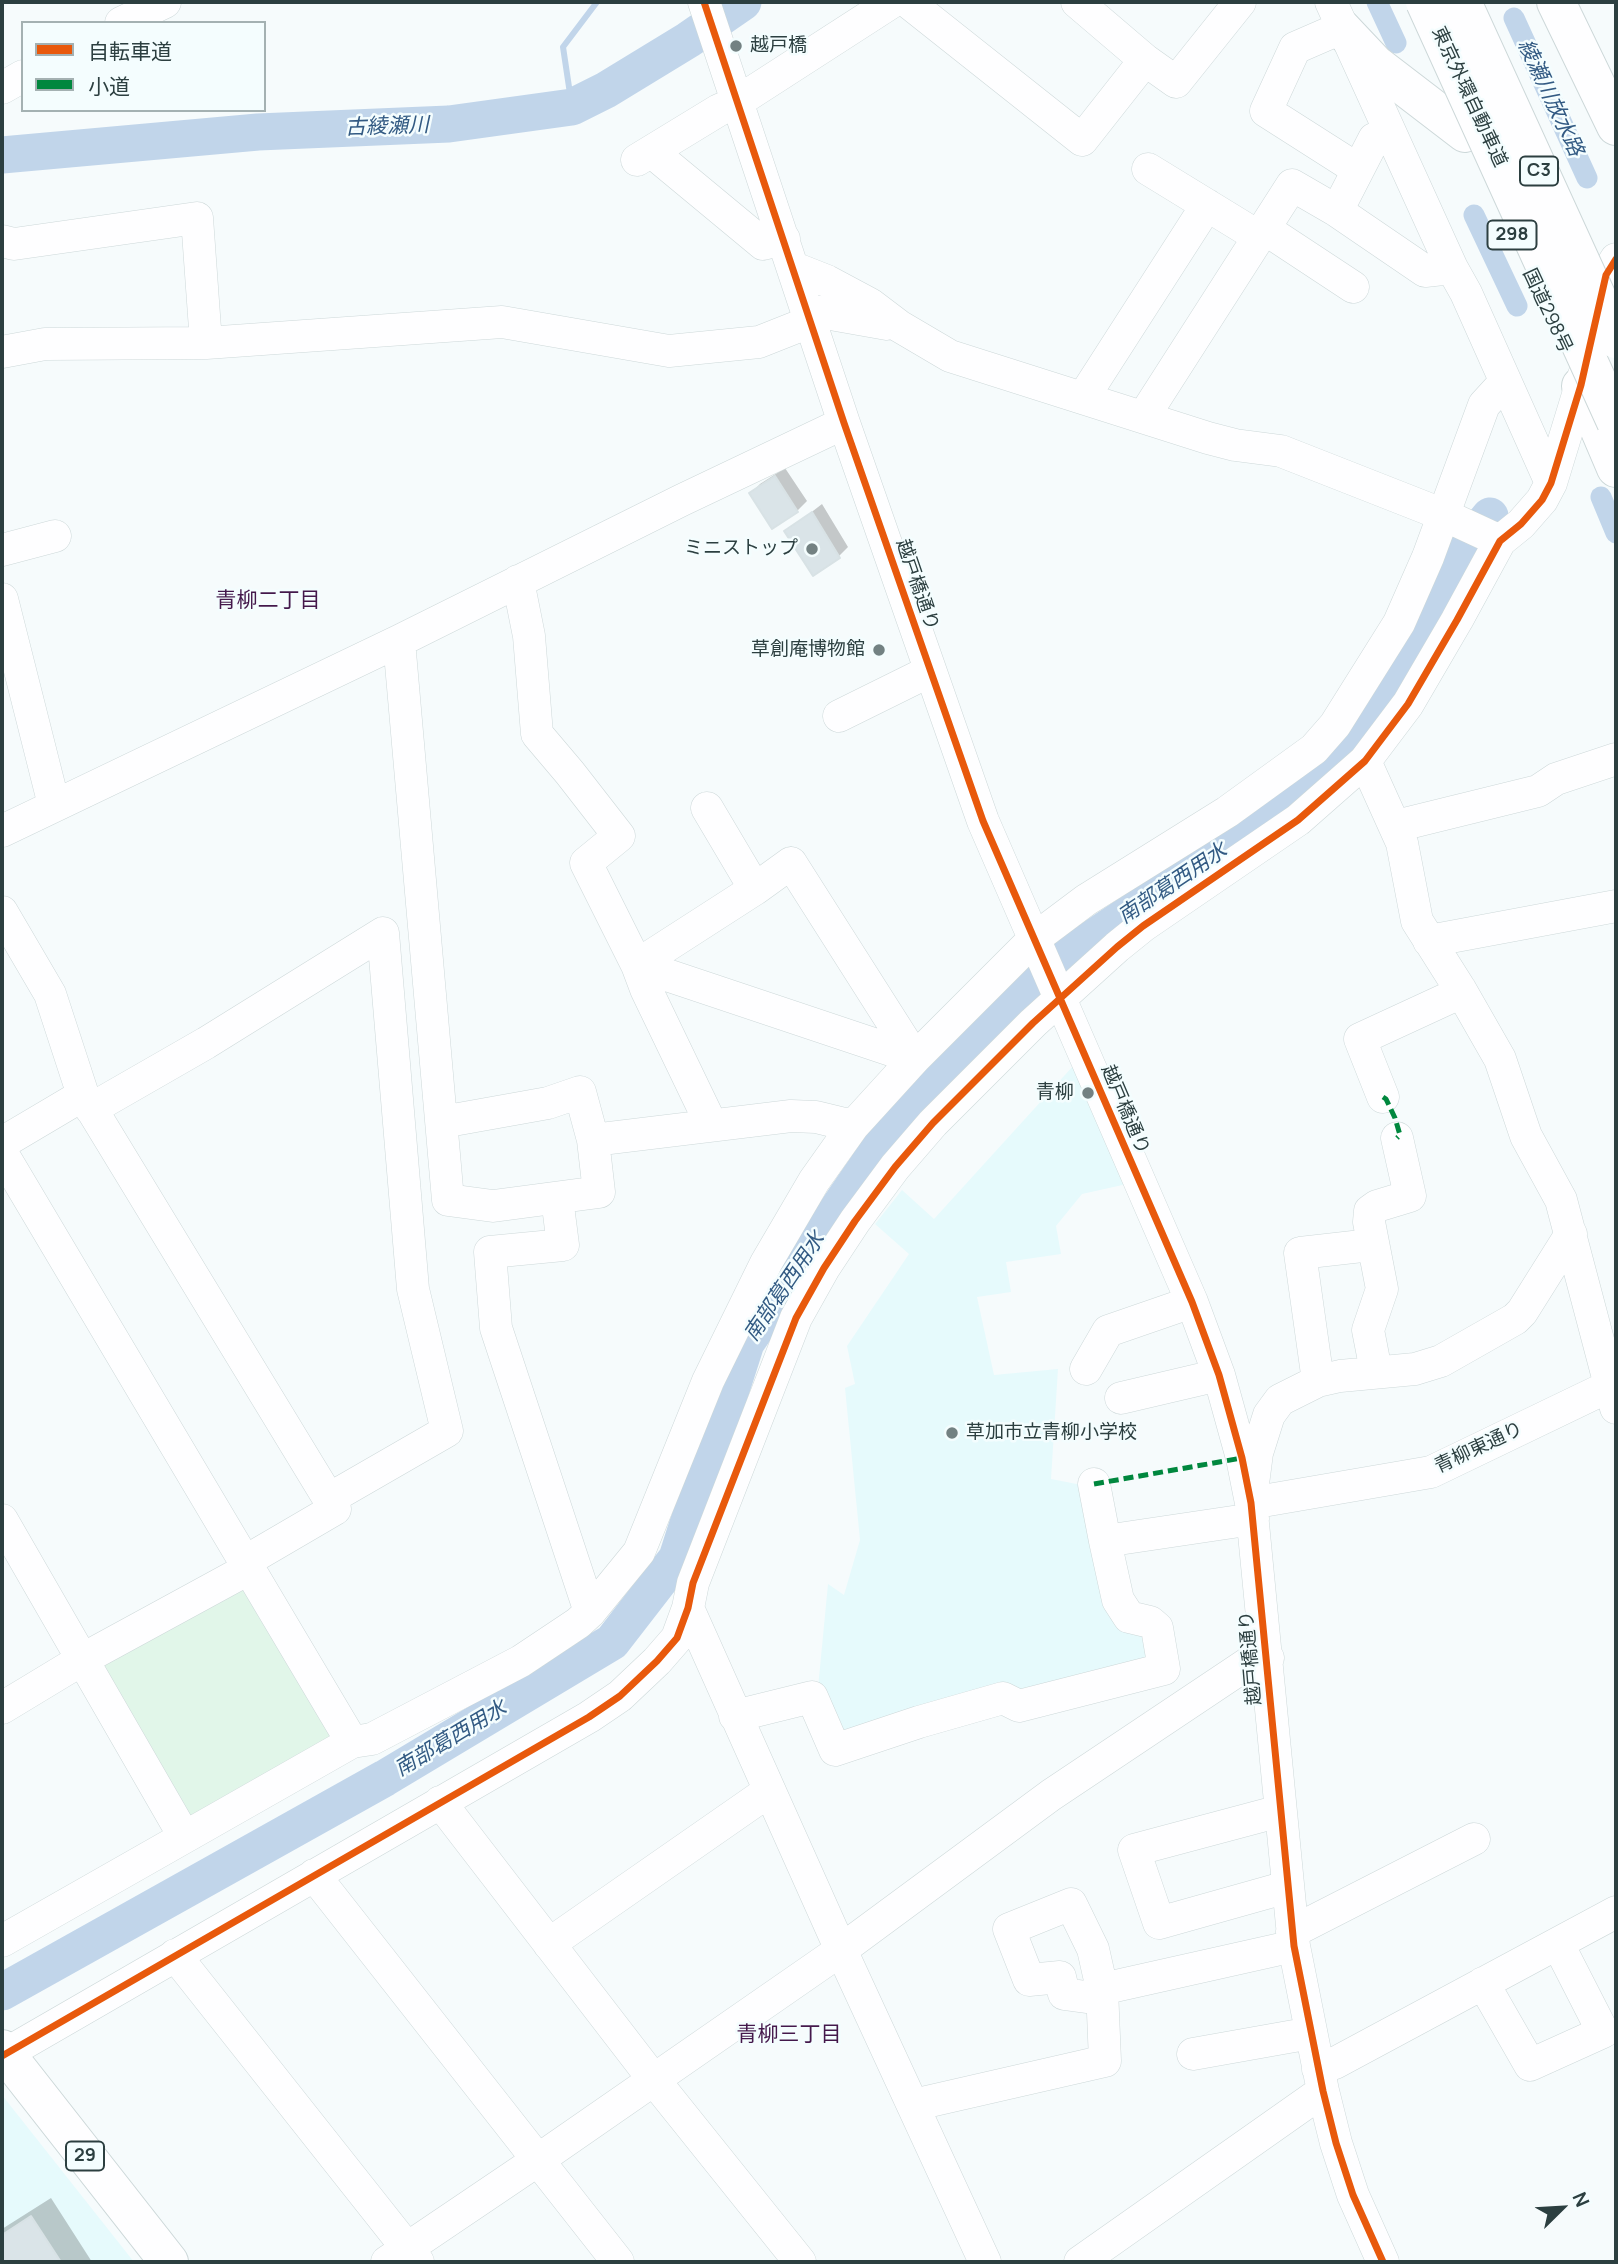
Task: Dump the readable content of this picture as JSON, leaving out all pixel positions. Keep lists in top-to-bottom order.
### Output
{
  "streets": {
    "main road": [
      "東京外環自動車道",
      "C3",
      "298",
      "国道298号",
      "29"
    ],
    "street": ["越戸橋通り", "青柳東通り"]
  },
  "crossings": [
    ["越戸橋通り", "青柳東通り"]
  ],
  "districts": ["青柳二丁目", "青柳三丁目"],
  "water": ["綾瀬川放水路", "古綾瀬川", "南部葛西用水"],
  "places": [
    "越戸橋",
    "ミニストップ",
    "草創庵博物館",
    "青柳",
    "草加市立青柳小学校"
  ],
  "legend": ["自転車道", "小道"],
  "north": "top right"
}
